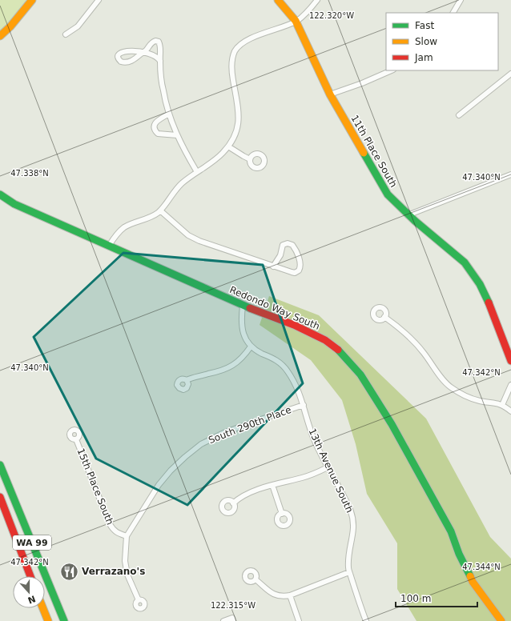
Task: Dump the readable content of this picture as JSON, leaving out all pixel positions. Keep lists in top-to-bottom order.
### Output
{
  "streets": {
    "street": [
      "11th Place South",
      "Redondo Way South",
      "South 290th Place",
      "13th Avenue South",
      "15th Place South",
      "WA 99"
    ]
  },
  "crossings": [
    ["South 290th Place", "13th Avenue South"],
    ["South 290th Place", "15th Place South"]
  ],
  "places": {
    "restaurant": ["Verrazano's"]
  },
  "legend": ["Fast", "Slow", "Jam"],
  "scale_bar": "100 m",
  "north": "bottom",
  "coordinates": [
    "122.320°W",
    "47.338°N",
    "47.340°N",
    "47.342°N",
    "47.344°N",
    "122.315°W"
  ]
}
